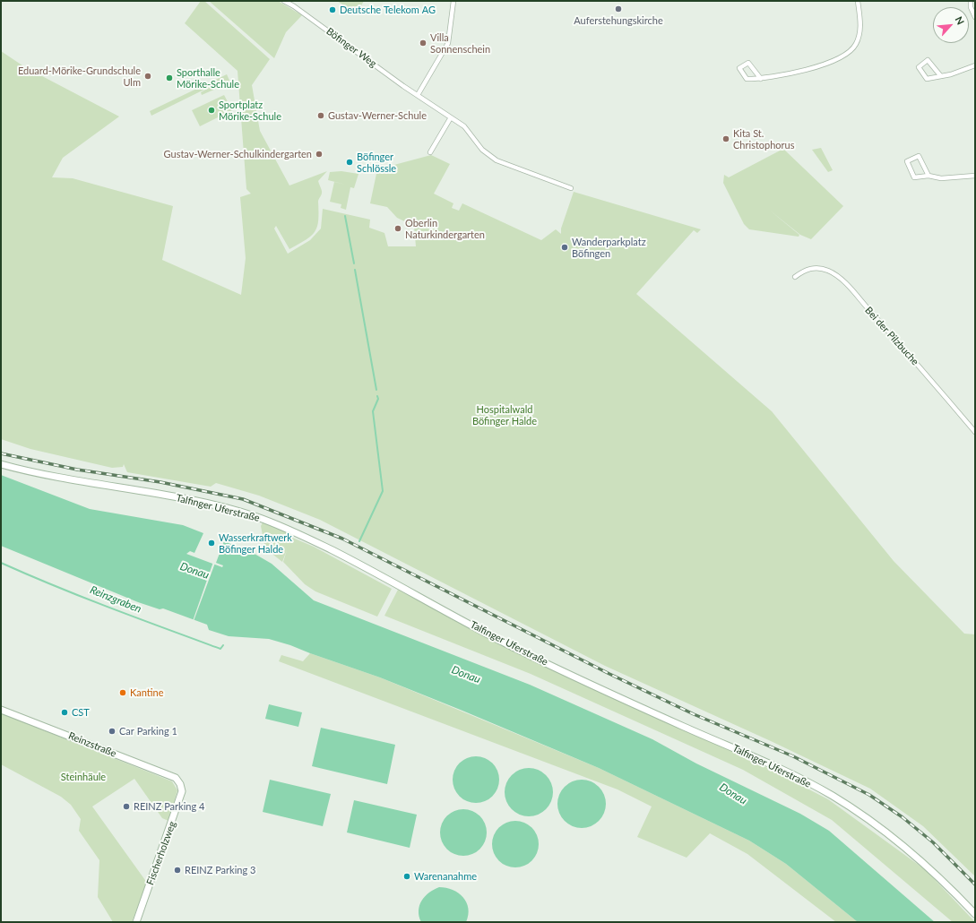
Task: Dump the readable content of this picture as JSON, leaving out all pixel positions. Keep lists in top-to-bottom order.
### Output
{
  "streets": {
    "street": [
      "Böfinger Weg",
      "Bei der Pilzbuche",
      "Talfinger Uferstraße",
      "Reinzstraße",
      "Fischerholzweg"
    ]
  },
  "crossings": [
    ["Reinzstraße", "Fischerholzweg"]
  ],
  "water": ["Donau", "Reinzgraben"],
  "parks": ["Hospitalwald Böfinger Halde", "Steinhäule"],
  "places": [
    "Auferstehungskirche",
    "Deutsche Telekom AG",
    "Villa Sonnenschein",
    "Eduard-Mörike-Grundschule Ulm",
    "Sporthalle Mörike-Schule",
    "Sportplatz Mörike-Schule",
    "Gustav-Werner-Schule",
    "Kita St. Christophorus",
    "Gustav-Werner-Schulkindergarten",
    "Böfinger Schlössle",
    "Oberlin Naturkindergarten",
    "Wanderparkplatz Böfingen",
    "Wasserkraftwerk Böfinger Halde",
    "Kantine",
    "CST",
    "Car Parking 1",
    "REINZ Parking 4",
    "REINZ Parking 3",
    "Warenanahme"
  ],
  "north": "top right"
}
